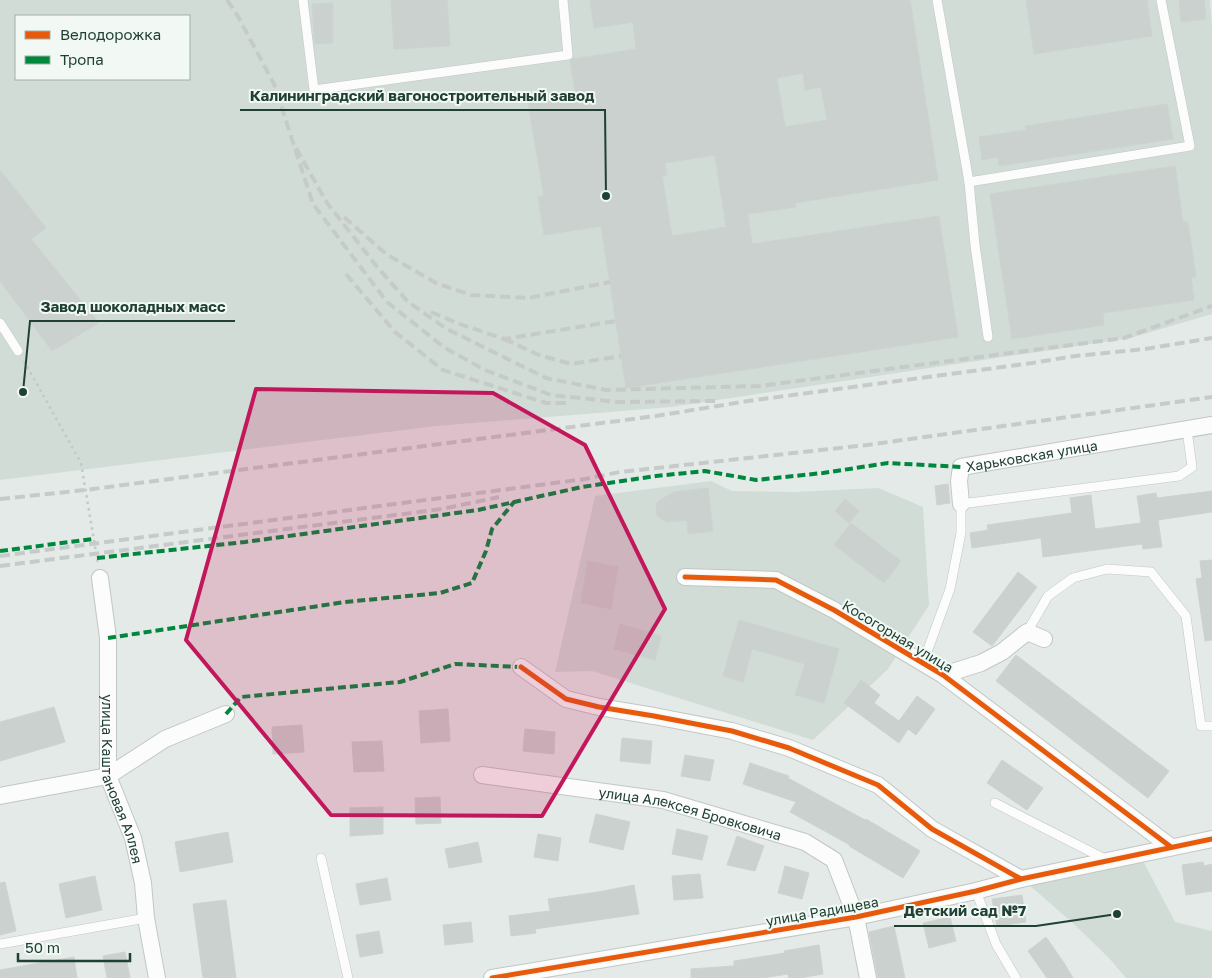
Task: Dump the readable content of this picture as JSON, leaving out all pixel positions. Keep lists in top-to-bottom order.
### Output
{
  "streets": {
    "street": [
      "Харьковская улица",
      "Косогорная улица",
      "улица Каштановая Аллея",
      "улица Алексея Бровковича",
      "улица Радищева"
    ]
  },
  "crossings": [
    ["Харьковская улица", "Косогорная улица"],
    ["Косогорная улица", "улица Радищева"],
    ["улица Алексея Бровковича", "улица Радищева"]
  ],
  "places": ["Калининградский вагоностроительный завод", "Завод шоколадных масс", "Детский сад №7"],
  "legend": ["Велодорожка", "Тропа"],
  "scale_bar": "50 m"
}
